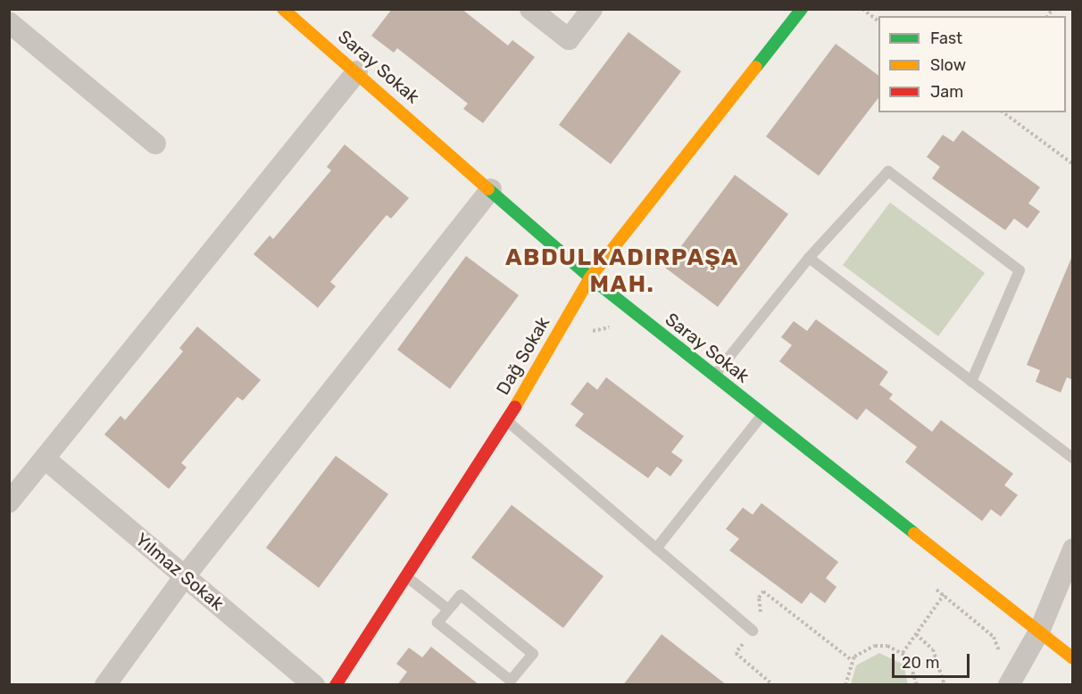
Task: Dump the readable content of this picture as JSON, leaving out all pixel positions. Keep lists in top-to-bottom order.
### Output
{
  "streets": {
    "street": ["Saray Sokak", "Dağ Sokak", "Yılmaz Sokak"]
  },
  "crossings": [
    ["Saray Sokak", "Dağ Sokak"]
  ],
  "districts": ["ABDULKADIRPAŞA MAH."],
  "legend": ["Fast", "Slow", "Jam"],
  "scale_bar": "20 m"
}
